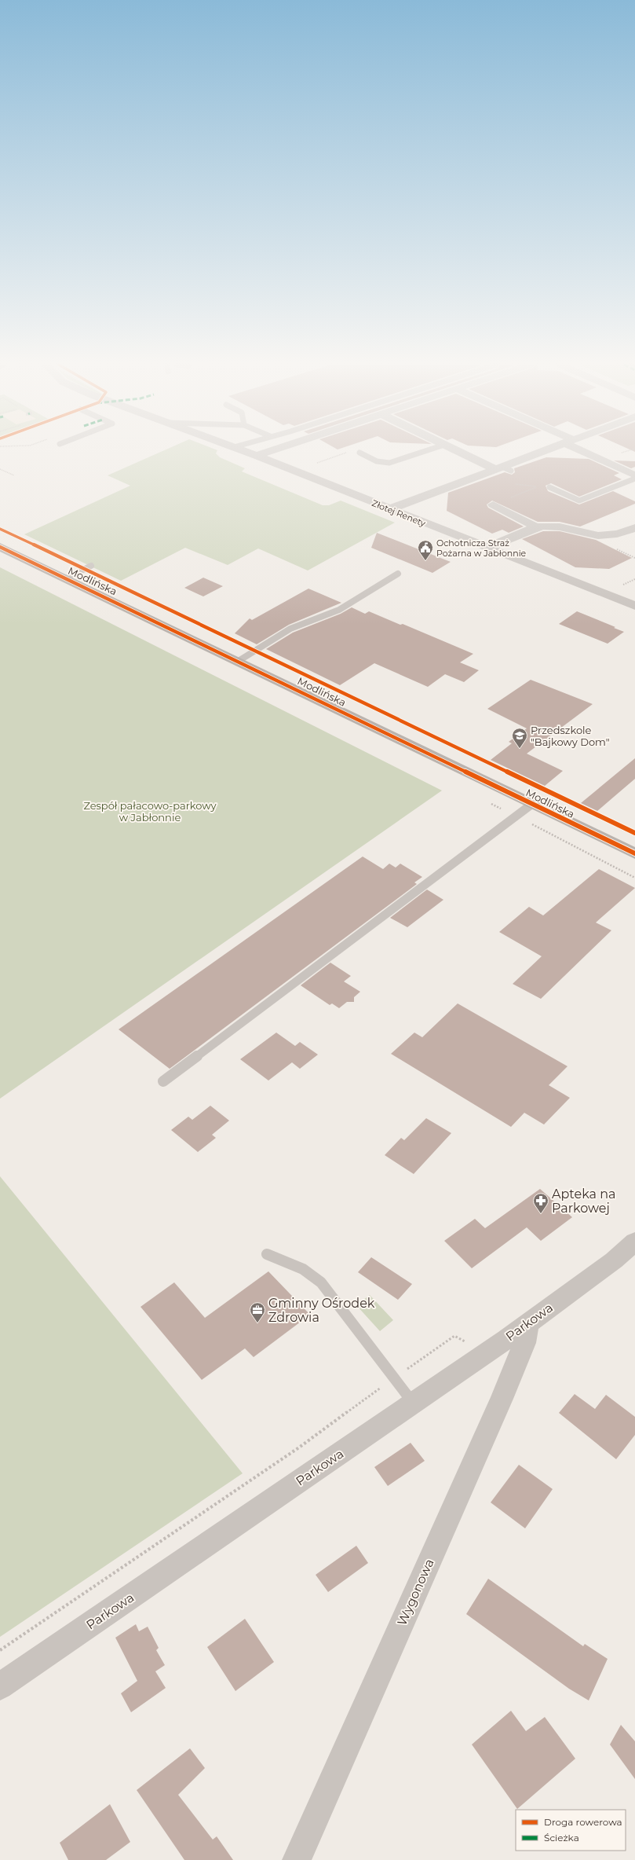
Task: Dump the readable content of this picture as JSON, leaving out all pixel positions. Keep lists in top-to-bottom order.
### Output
{
  "streets": {
    "main road": ["Modlińska"],
    "street": ["Złotej Renety", "Parkowa", "Wygonowa"]
  },
  "crossings": [
    ["Parkowa", "Wygonowa"]
  ],
  "parks": ["Zespół pałacowo-parkowy w Jabłonnie"],
  "places": {
    "public building": ["Ochotnicza Straż Pożarna w Jabłonnie"],
    "school or university": ["Przedszkole \"Bajkowy Dom\""],
    "pharmacy": ["Apteka na Parkowej"],
    "office": ["Gminny Ośrodek Zdrowia"]
  },
  "legend": ["Droga rowerowa", "Ścieżka"]
}
